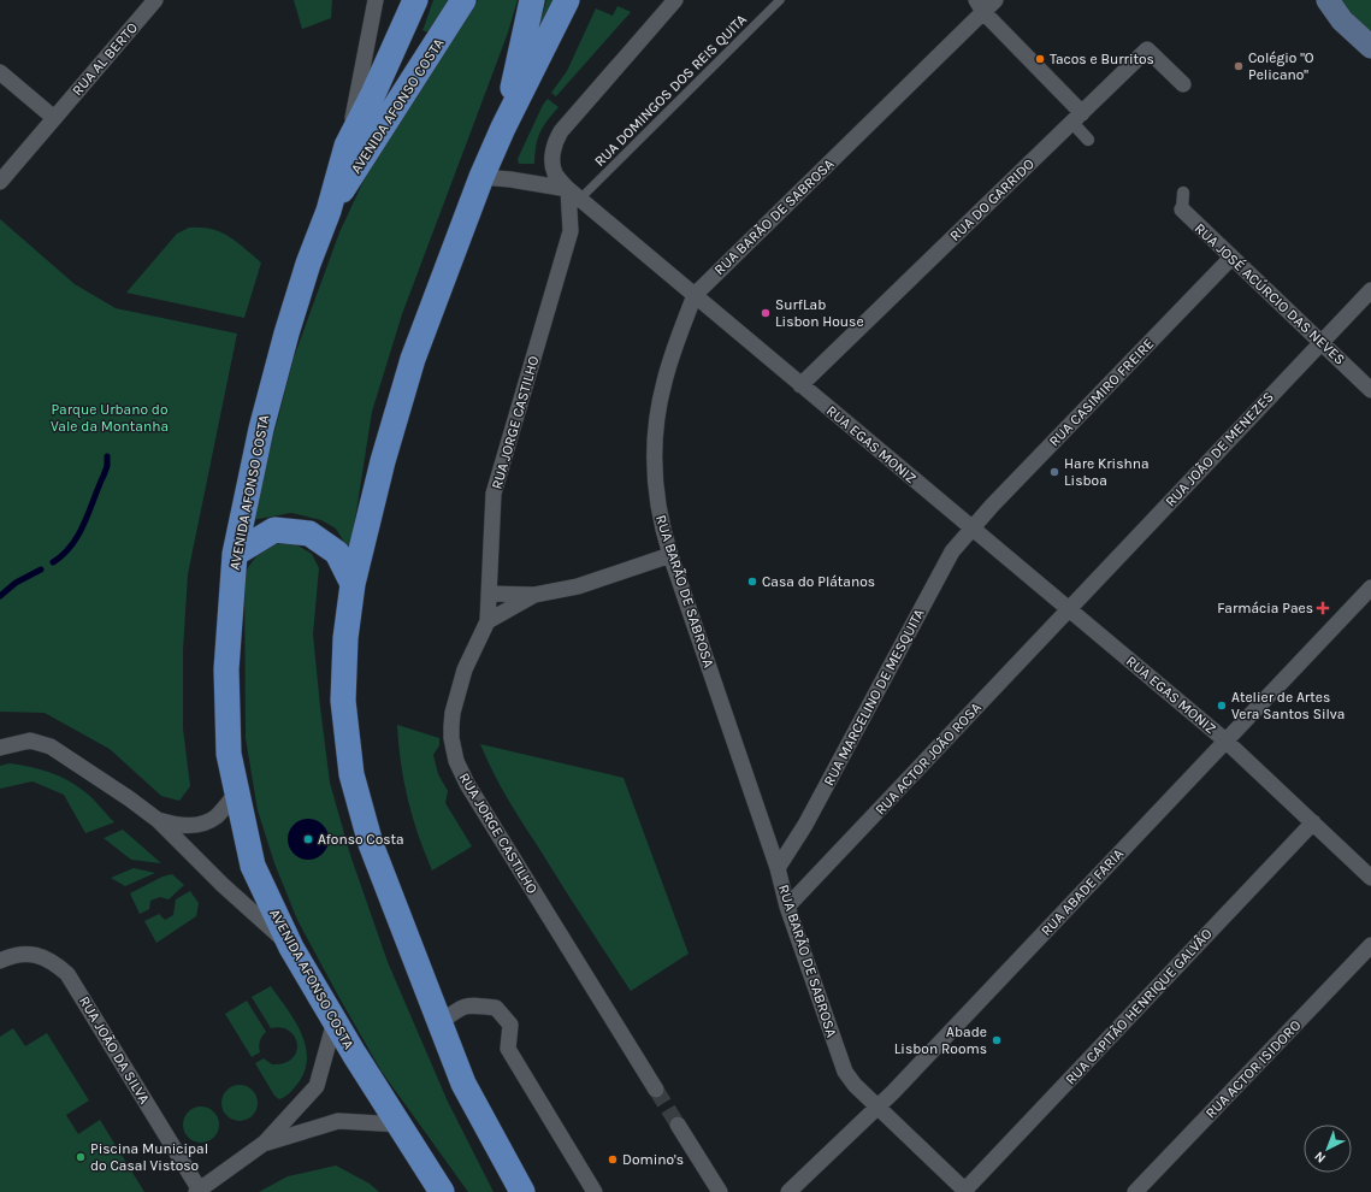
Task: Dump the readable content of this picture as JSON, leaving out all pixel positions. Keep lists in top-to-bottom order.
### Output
{
  "streets": {
    "main road": ["AVENIDA AFONSO COSTA"],
    "street": [
      "RUA AL BERTO",
      "RUA DO GARRIDO",
      "RUA BARÃO DE SABROSA",
      "RUA JOSÉ ACÚRCIO DAS NEVES",
      "RUA CASIMIRO FREIRE",
      "RUA JORGE CASTILHO",
      "RUA EGAS MONIZ",
      "RUA JOÃO DE MENEZES",
      "RUA MARCELINO DE MESQUITA",
      "RUA ACTOR JOÃO ROSA",
      "RUA ABADE FARIA",
      "RUA CAPITÃO HENRIQUE GALVÃO",
      "RUA JOÃO DA SILVA",
      "RUA ACTOR ISIDORO"
    ],
    "lane": ["RUA DOMINGOS DOS REIS QUITA"]
  },
  "crossings": [
    ["RUA DOMINGOS DOS REIS QUITA", "RUA EGAS MONIZ"],
    ["RUA DO GARRIDO", "RUA EGAS MONIZ"],
    ["RUA BARÃO DE SABROSA", "RUA EGAS MONIZ"],
    ["RUA BARÃO DE SABROSA", "RUA MARCELINO DE MESQUITA"],
    ["RUA BARÃO DE SABROSA", "RUA ACTOR JOÃO ROSA"],
    ["RUA BARÃO DE SABROSA", "RUA ABADE FARIA"],
    ["RUA BARÃO DE SABROSA", "RUA CAPITÃO HENRIQUE GALVÃO"],
    ["RUA JOSÉ ACÚRCIO DAS NEVES", "RUA CASIMIRO FREIRE"],
    ["RUA JOSÉ ACÚRCIO DAS NEVES", "RUA JOÃO DE MENEZES"],
    ["RUA CASIMIRO FREIRE", "RUA EGAS MONIZ"],
    ["RUA CASIMIRO FREIRE", "RUA MARCELINO DE MESQUITA"],
    ["RUA JORGE CASTILHO", "RUA EGAS MONIZ"],
    ["RUA EGAS MONIZ", "RUA JOÃO DE MENEZES"],
    ["RUA EGAS MONIZ", "RUA MARCELINO DE MESQUITA"],
    ["RUA EGAS MONIZ", "RUA ACTOR JOÃO ROSA"],
    ["RUA EGAS MONIZ", "RUA ABADE FARIA"],
    ["RUA EGAS MONIZ", "RUA CAPITÃO HENRIQUE GALVÃO"],
    ["RUA JOÃO DE MENEZES", "RUA ACTOR JOÃO ROSA"]
  ],
  "parks": ["Parque Urbano do Vale da Montanha"],
  "places": {
    "other": [
      "Tacos e Burritos",
      "Colégio \"O Pelicano\"",
      "SurfLab Lisbon House",
      "Hare Krishna Lisboa",
      "Casa do Plátanos",
      "Atelier de Artes Vera Santos Silva",
      "Afonso Costa",
      "Abade Lisbon Rooms",
      "Piscina Municipal do Casal Vistoso",
      "Domino's"
    ],
    "health": ["Farmácia Paes"]
  },
  "north": "bottom left"
}
